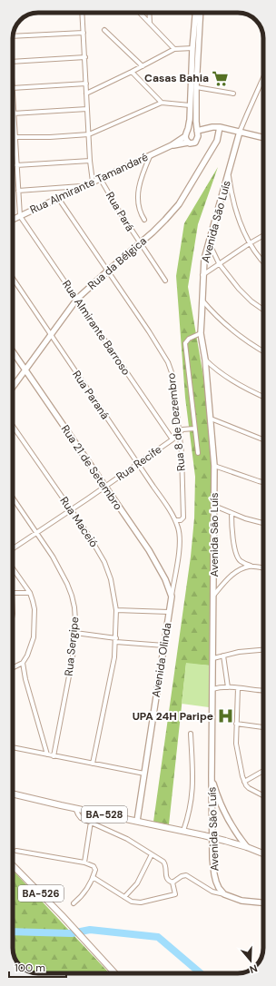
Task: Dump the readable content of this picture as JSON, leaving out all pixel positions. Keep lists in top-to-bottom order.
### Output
{
  "streets": {
    "main road": [
      "Rua Almirante Tamandaré",
      "Avenida São Luís",
      "Rua da Bélgica",
      "Rua 21 de Setembro",
      "Avenida Olinda",
      "BA-528",
      "BA-526"
    ],
    "street": [
      "Rua Pará",
      "Rua Almirante Barroso",
      "Rua Paraná",
      "Rua 8 de Dezembro",
      "Rua Recife",
      "Rua Maceió",
      "Rua Sergipe"
    ]
  },
  "crossings": [
    ["Rua Almirante Tamandaré", "Rua Pará"],
    ["Rua Almirante Tamandaré", "Rua Almirante Barroso"],
    ["Rua Almirante Tamandaré", "Rua 8 de Dezembro"],
    ["Rua Pará", "Rua da Bélgica"],
    ["Rua da Bélgica", "Rua Almirante Barroso"],
    ["Rua da Bélgica", "Rua Paraná"],
    ["Rua da Bélgica", "Rua 8 de Dezembro"],
    ["Rua da Bélgica", "Rua 21 de Setembro"],
    ["Rua Almirante Barroso", "Rua Recife"],
    ["Rua Paraná", "Rua 8 de Dezembro"],
    ["Rua Paraná", "Rua Recife"],
    ["Rua Paraná", "Avenida Olinda"],
    ["Rua 8 de Dezembro", "Rua Recife"],
    ["Rua 8 de Dezembro", "Avenida Olinda"],
    ["Rua Recife", "Rua 21 de Setembro"],
    ["Rua Recife", "Rua Maceió"],
    ["Rua Recife", "Rua Sergipe"],
    ["Rua 21 de Setembro", "Avenida Olinda"],
    ["Avenida Olinda", "BA-528"]
  ],
  "places": {
    "supermarket": ["Casas Bahia"],
    "hospital": ["UPA 24H Paripe"]
  },
  "scale_bar": "100 m",
  "north": "bottom"
}
